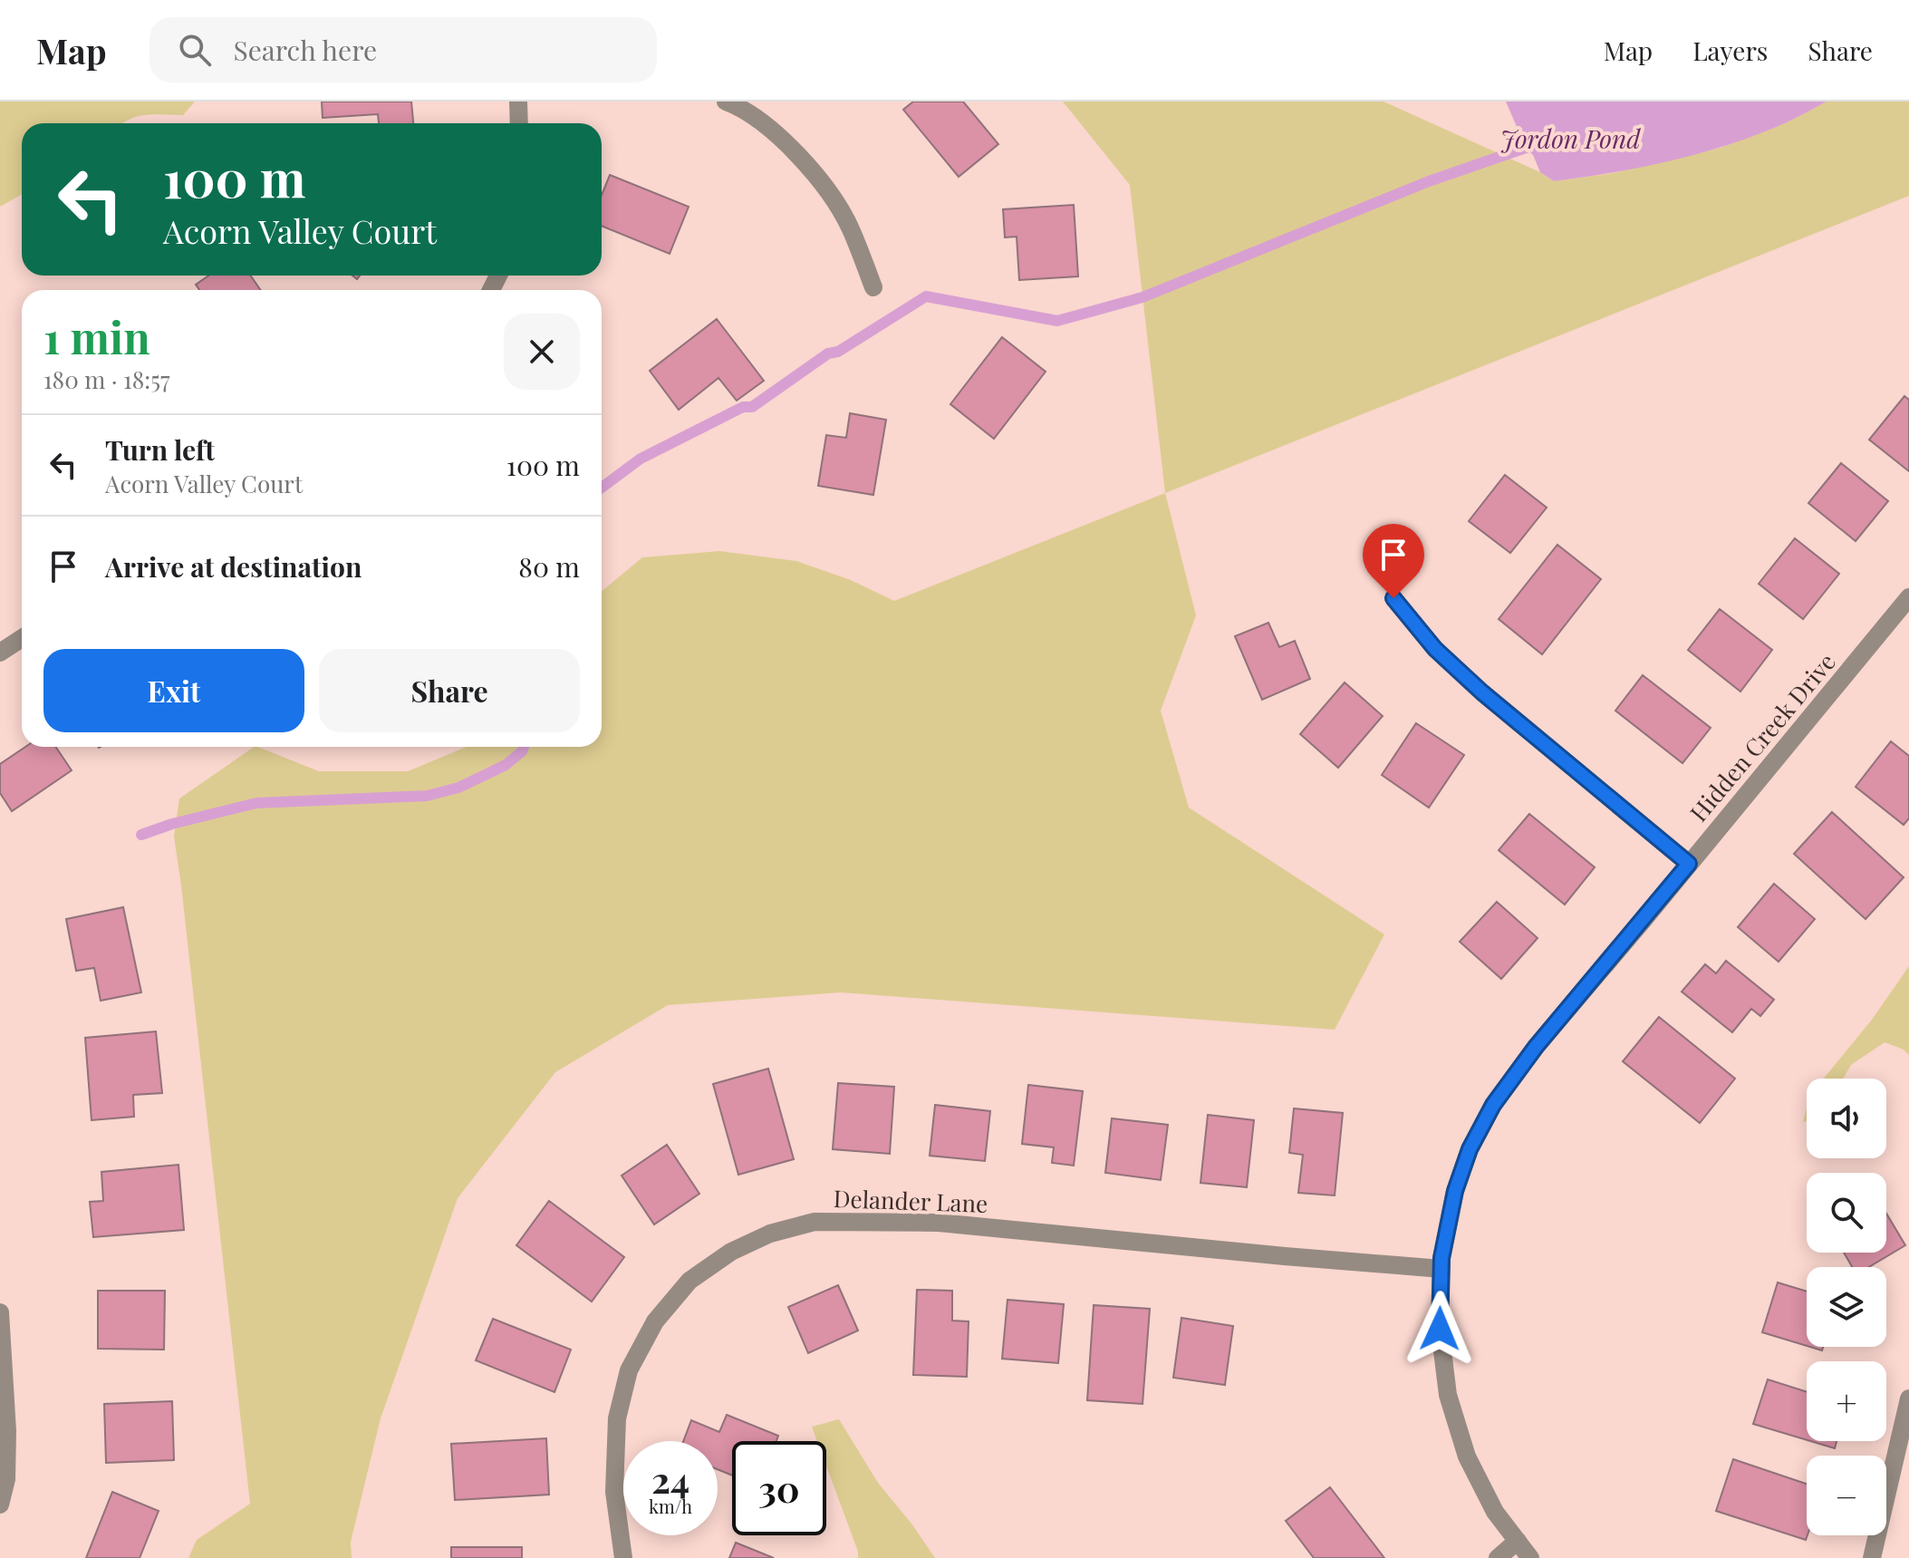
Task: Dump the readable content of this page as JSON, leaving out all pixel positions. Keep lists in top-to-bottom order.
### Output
{
  "streets": {
    "street": ["Hidden Creek Drive", "Delander Lane"]
  },
  "crossings": [
    ["Hidden Creek Drive", "Delander Lane"]
  ],
  "water": ["Jordon Pond"],
  "page": {
    "header": "Map",
    "search": "Search here",
    "nav": ["Map", "Layers", "Share"],
    "turn": ["100 m", "Acorn Valley Court"],
    "heading": ["1 min", "180 m · 18:57"],
    "list": [
      {
        "name": "Turn left",
        "note": "Acorn Valley Court",
        "value": "100 m"
      },
      {
        "name": "Arrive at destination",
        "value": "80 m"
      }
    ],
    "buttons": ["Exit", "Share"],
    "map_buttons": ["+", "−"],
    "speed": "24 km/h",
    "limit": "30"
  }
}
